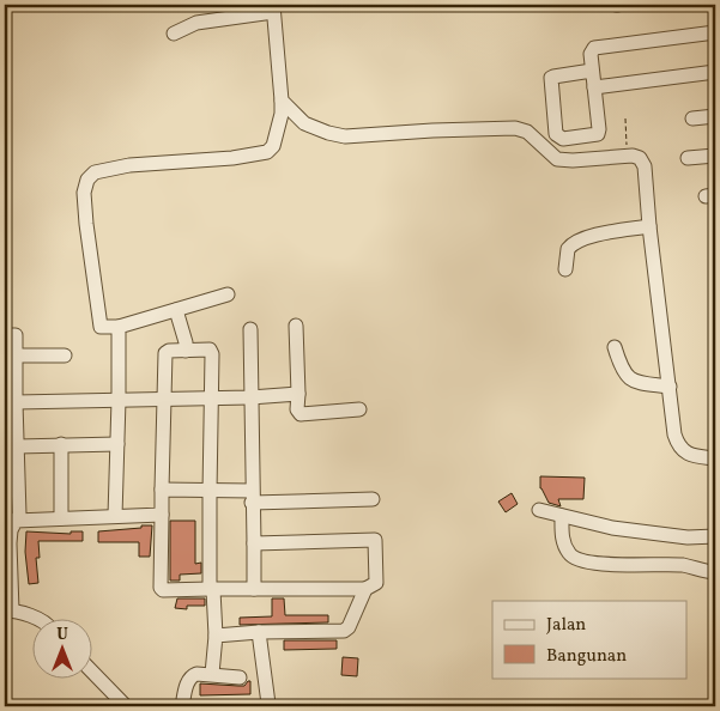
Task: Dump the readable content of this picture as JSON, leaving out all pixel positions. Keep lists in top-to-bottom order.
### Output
{
  "legend": ["Jalan", "Bangunan"],
  "north": "top"
}
